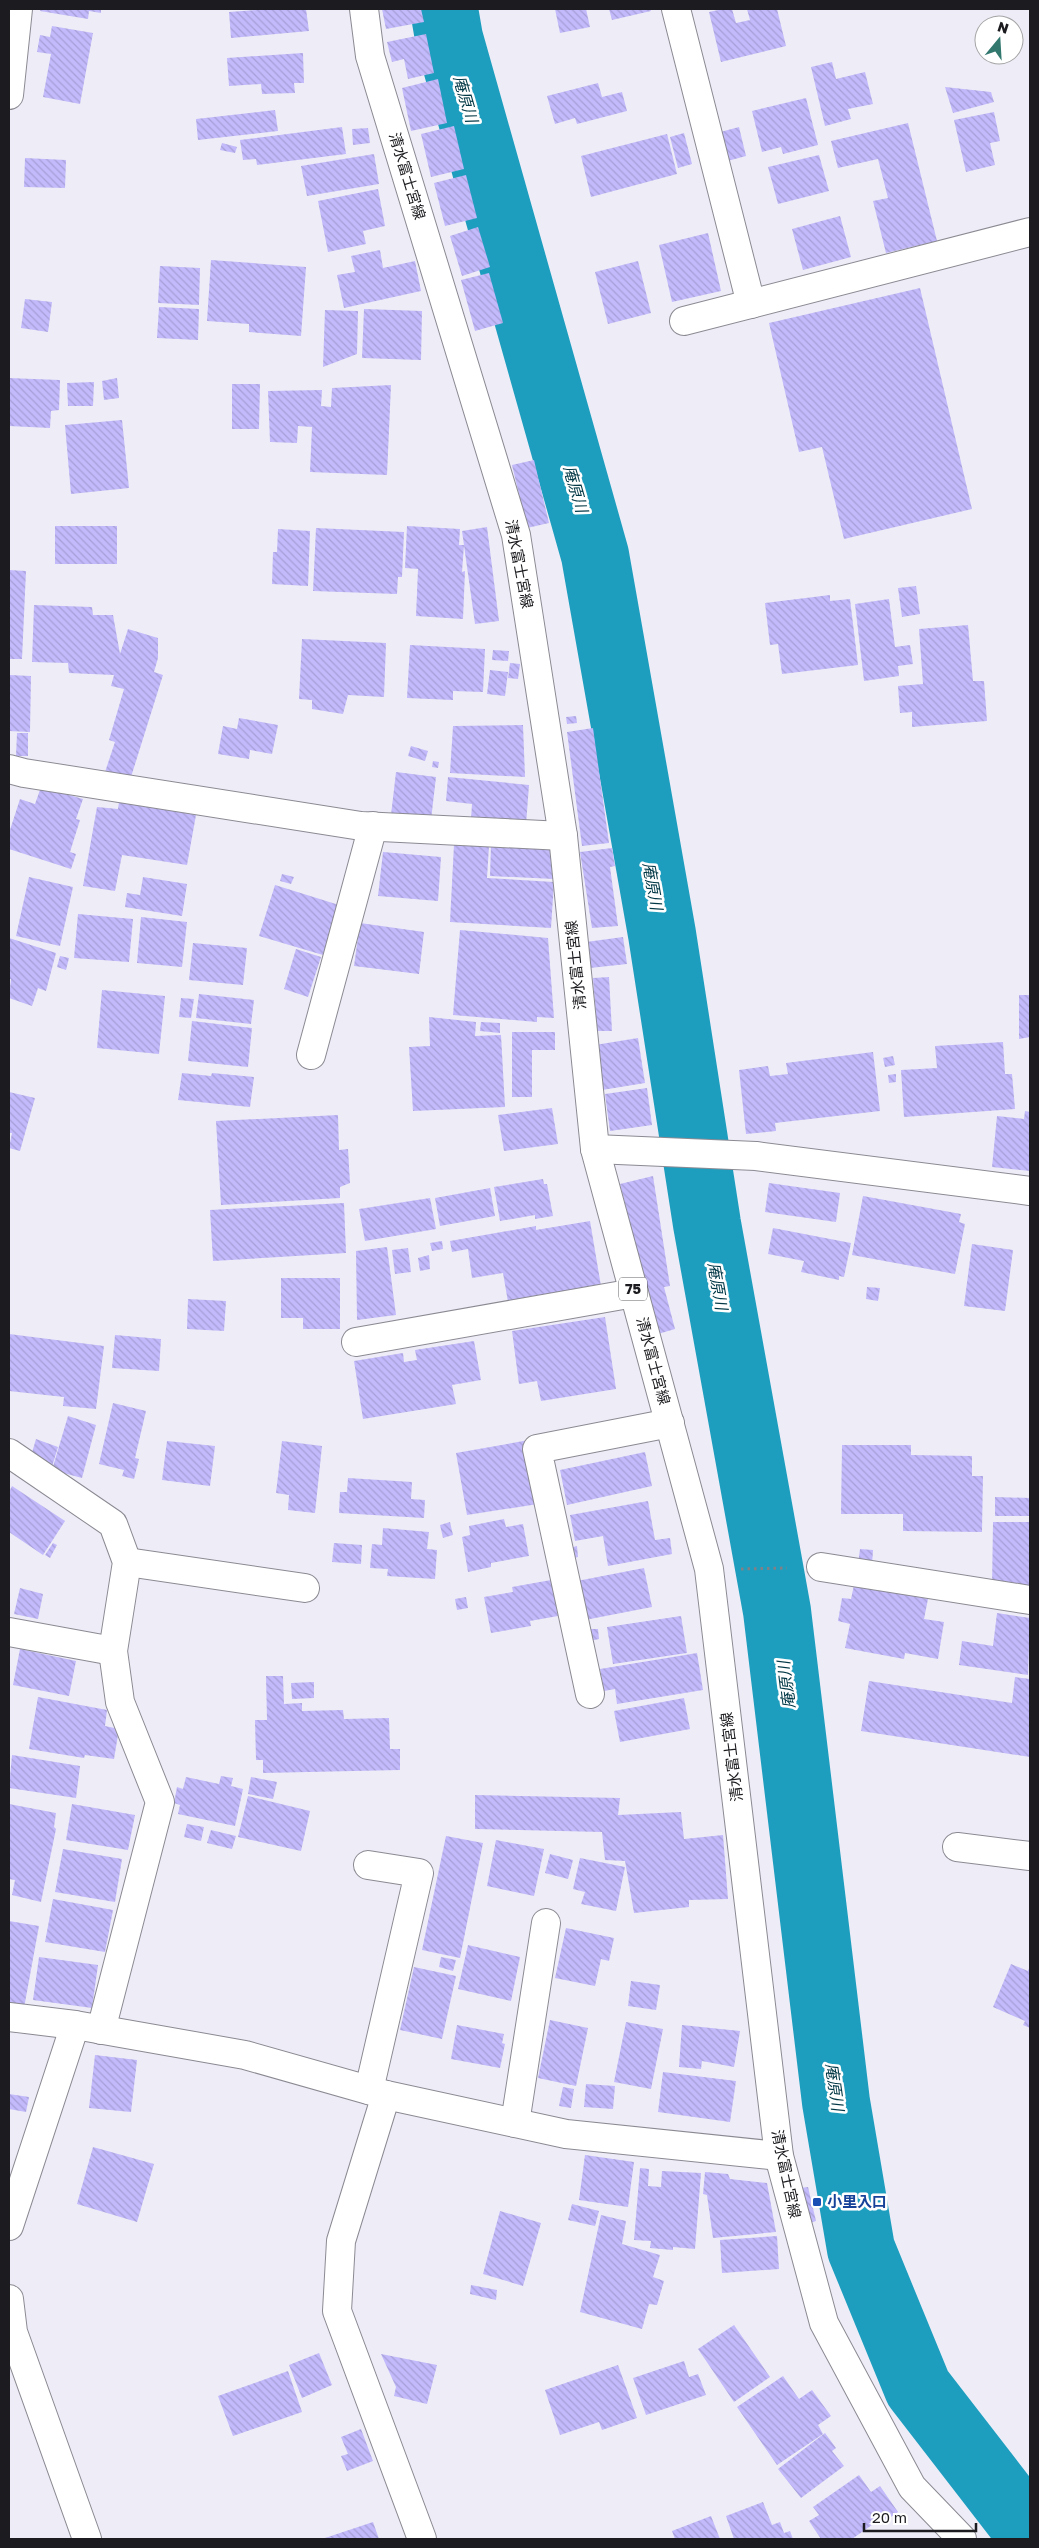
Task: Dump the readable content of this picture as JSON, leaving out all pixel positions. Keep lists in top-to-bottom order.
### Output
{
  "streets": {
    "street": ["清水富士宮線", "75"]
  },
  "water": ["庵原川"],
  "places": {
    "transit": ["小里入口"]
  },
  "scale_bar": "20 m",
  "north": "top"
}
